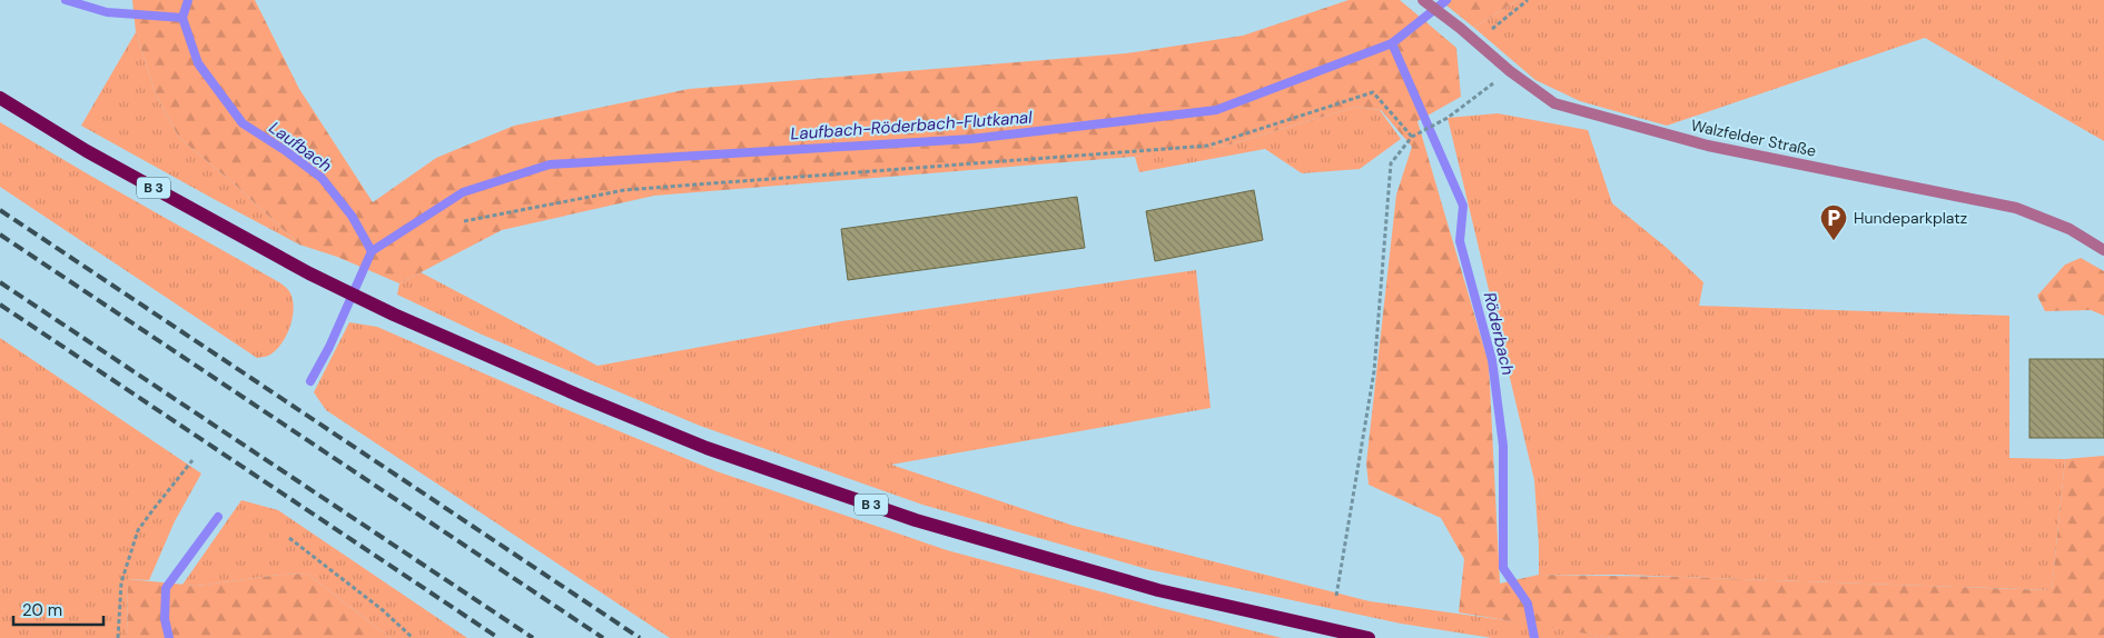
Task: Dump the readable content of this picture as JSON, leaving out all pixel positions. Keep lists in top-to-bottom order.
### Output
{
  "streets": {
    "main road": ["B 3"],
    "street": ["Walzfelder Straße"]
  },
  "water": ["Laufbach-Röderbach-Flutkanal", "Laufbach", "Röderbach"],
  "places": {
    "parking": ["Hundeparkplatz"]
  },
  "scale_bar": "20 m"
}
